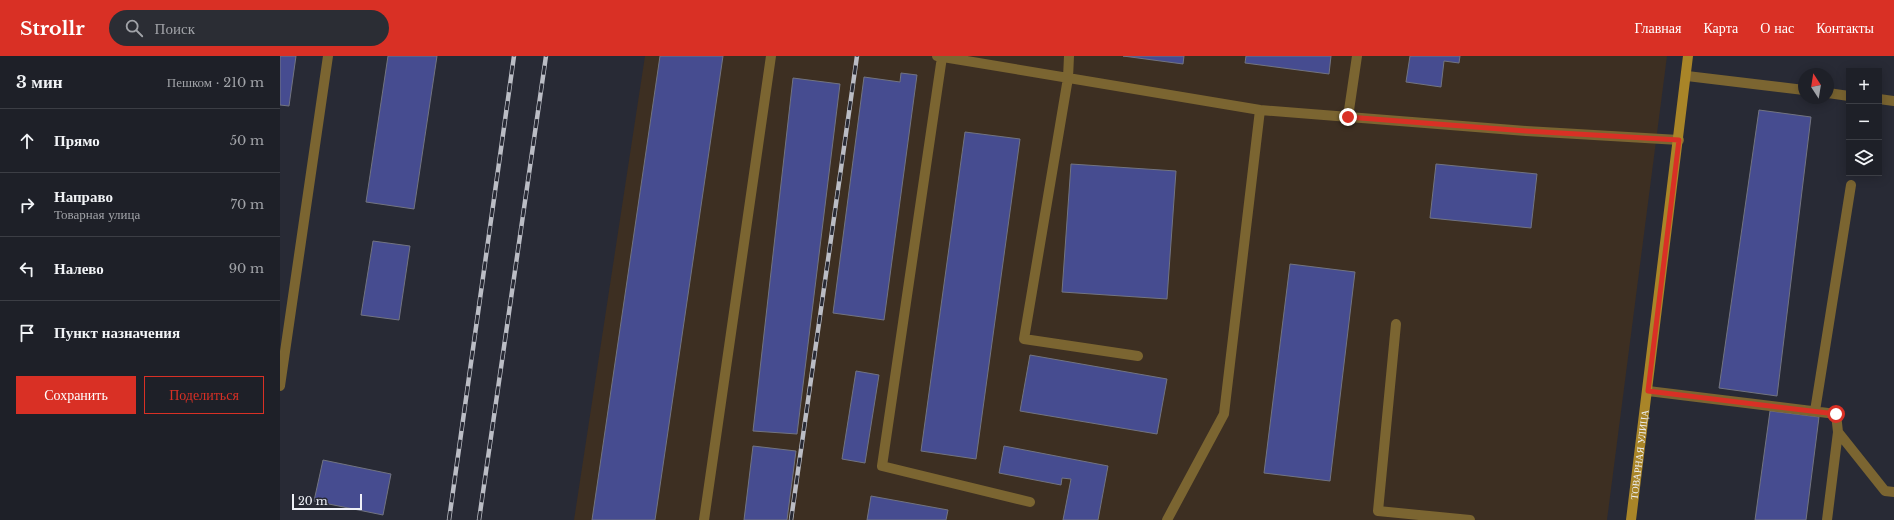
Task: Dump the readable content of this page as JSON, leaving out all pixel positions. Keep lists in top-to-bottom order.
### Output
{
  "streets": {
    "street": ["ТОВАРНАЯ УЛИЦА"]
  },
  "scale_bar": "20 m",
  "north": "top",
  "page": {
    "header": "Strollr",
    "search": "Поиск",
    "nav": [
      "Главная",
      "Карта",
      "О нас",
      "Контакты"
    ],
    "heading": ["3 мин", "Пешком · 210 m"],
    "map_buttons": ["+", "−"],
    "list": [
      ["Прямо", "50 m"],
      ["Направо", "Товарная улица", "70 m"],
      ["Налево", "90 m"],
      "Пункт назначения"
    ],
    "buttons": ["Сохранить", "Поделиться"],
    "scale": "20 m"
  }
}
